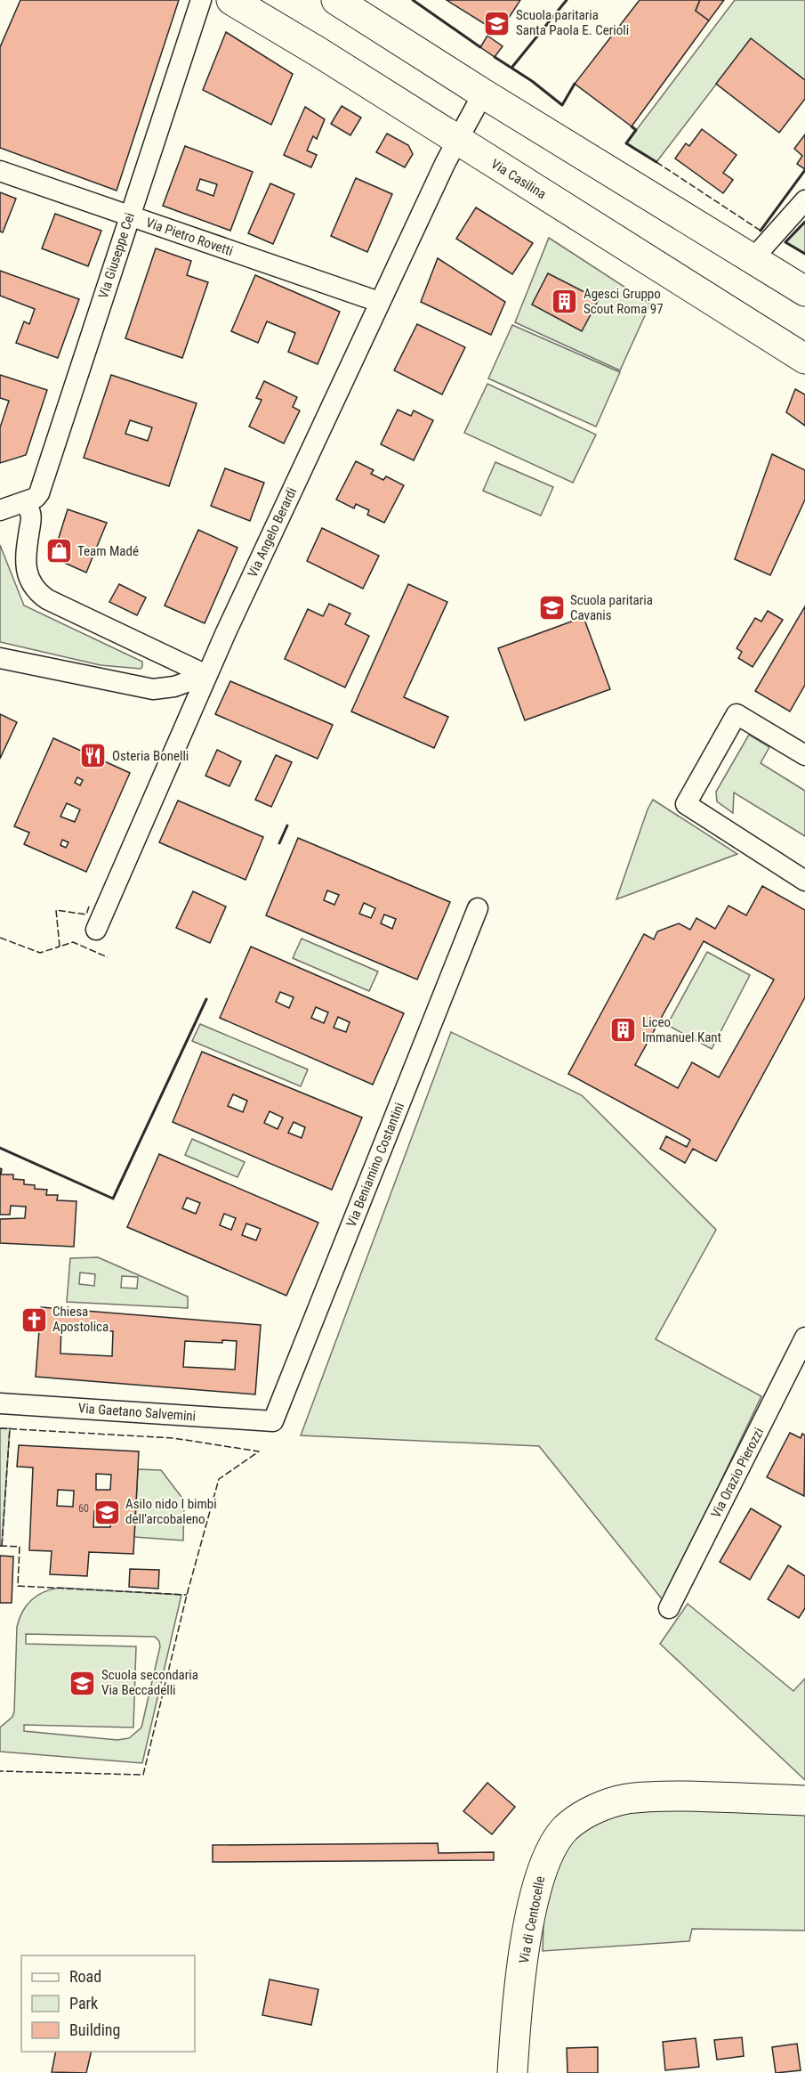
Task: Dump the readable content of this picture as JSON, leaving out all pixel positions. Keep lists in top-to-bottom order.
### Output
{
  "streets": {
    "main road": ["Via Casilina", "Via di Centocelle"],
    "street": [
      "Via Pietro Rovetti",
      "Via Giuseppe Cei",
      "Via Angelo Berardi",
      "Via Beniamino Costantini",
      "Via Gaetano Salvemini",
      "Via Orazio Pierozzi"
    ]
  },
  "crossings": [
    ["Via Casilina", "Via Angelo Berardi"],
    ["Via Pietro Rovetti", "Via Giuseppe Cei"],
    ["Via Pietro Rovetti", "Via Angelo Berardi"],
    ["Via Beniamino Costantini", "Via Gaetano Salvemini"]
  ],
  "places": {
    "school or university": [
      "Scuola paritaria Santa Paola E. Cerioli",
      "Scuola paritaria Cavanis",
      "Asilo nido I bimbi dell'arcobaleno",
      "Scuola secondaria Via Beccadelli"
    ],
    "building": ["Agesci Gruppo Scout Roma 97", "Liceo Immanuel Kant"],
    "shop": ["Team Madé"],
    "restaurant": ["Osteria Bonelli"],
    "church": ["Chiesa Apostolica"]
  },
  "house_numbers": ["60"],
  "legend": ["Road", "Park", "Building"]
}
